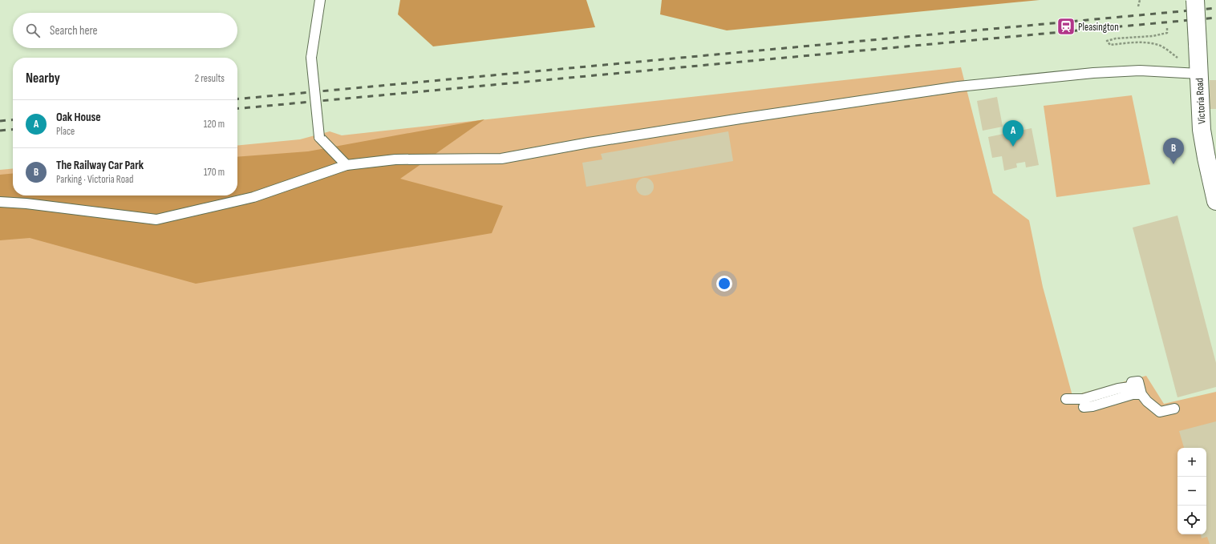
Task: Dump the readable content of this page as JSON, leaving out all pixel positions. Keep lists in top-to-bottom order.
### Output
{
  "streets": {
    "street": ["Victoria Road"]
  },
  "places": {
    "station": ["Pleasington"]
  },
  "page": {
    "search": "Search here",
    "heading": ["Nearby", "2 results"],
    "list": [
      {
        "mark": "A",
        "name": "Oak House",
        "note": "Place",
        "value": "120 m"
      },
      {
        "mark": "B",
        "name": "The Railway Car Park",
        "note": "Parking · Victoria Road",
        "value": "170 m"
      }
    ],
    "pins": ["A", "B"],
    "map_buttons": ["+", "−"]
  }
}
